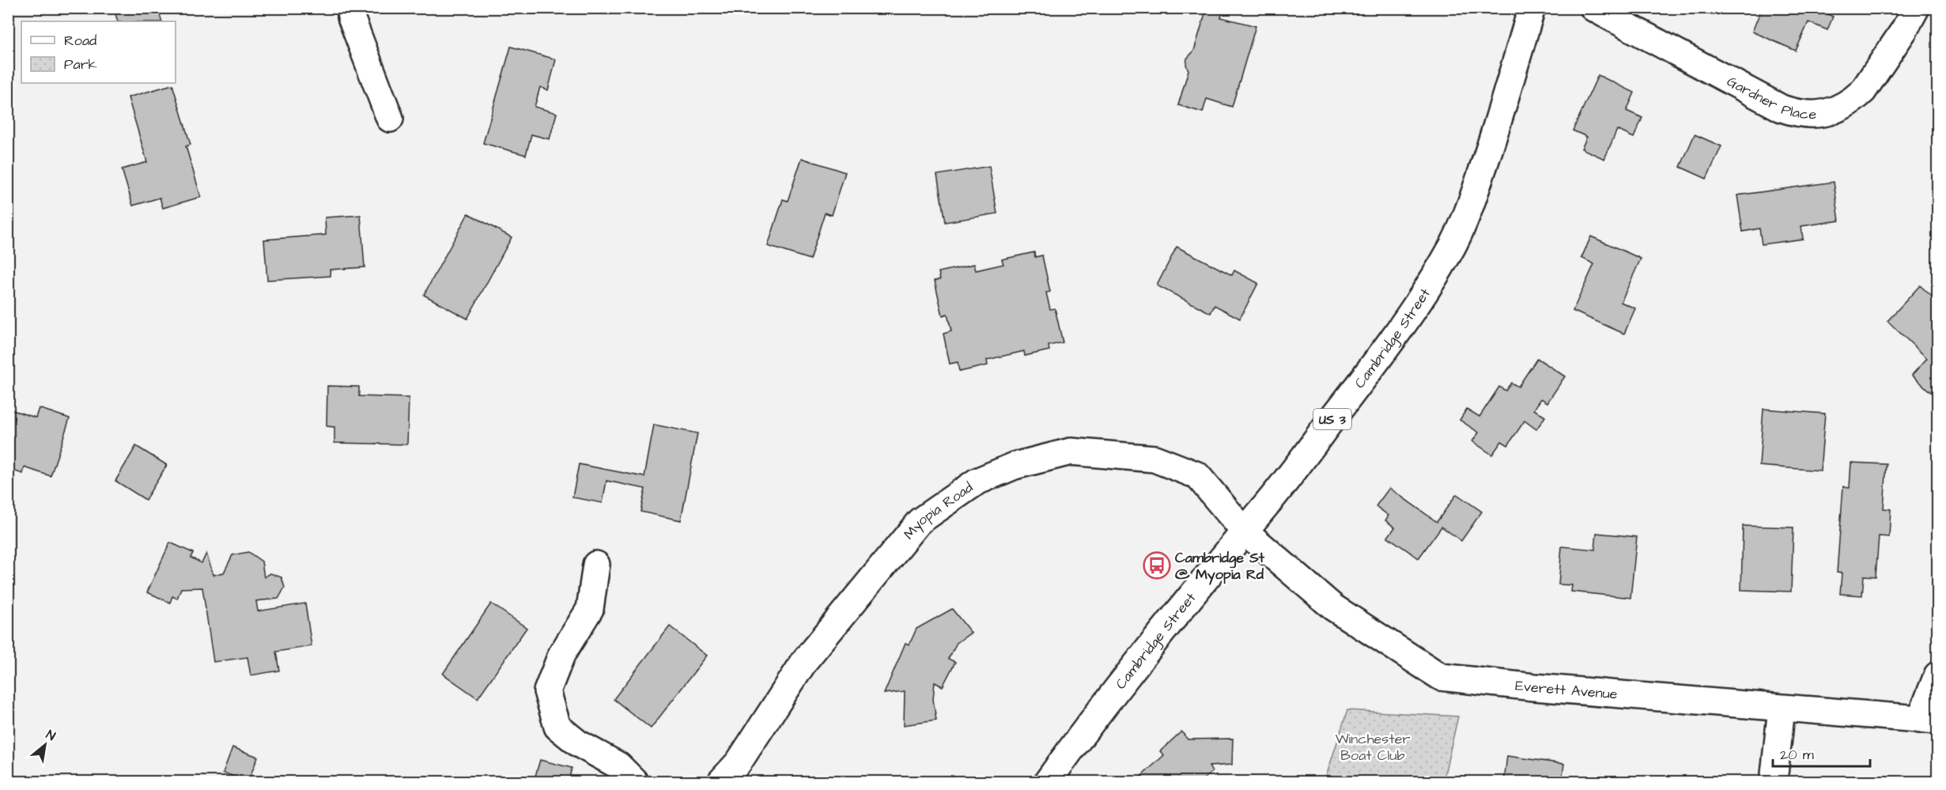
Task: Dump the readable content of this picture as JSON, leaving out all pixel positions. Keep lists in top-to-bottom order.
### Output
{
  "streets": {
    "main road": [
      "Gardner Place",
      "Cambridge Street",
      "US 3",
      "Myopia Road",
      "Everett Avenue"
    ]
  },
  "crossings": [
    ["Cambridge Street", "Myopia Road"],
    ["Cambridge Street", "Everett Avenue"],
    ["Myopia Road", "Everett Avenue"]
  ],
  "parks": ["Winchester Boat Club"],
  "places": {
    "bus stop": ["Cambridge St @ Myopia Rd"]
  },
  "legend": ["Road", "Park"],
  "scale_bar": "20 m",
  "north": "top right"
}
